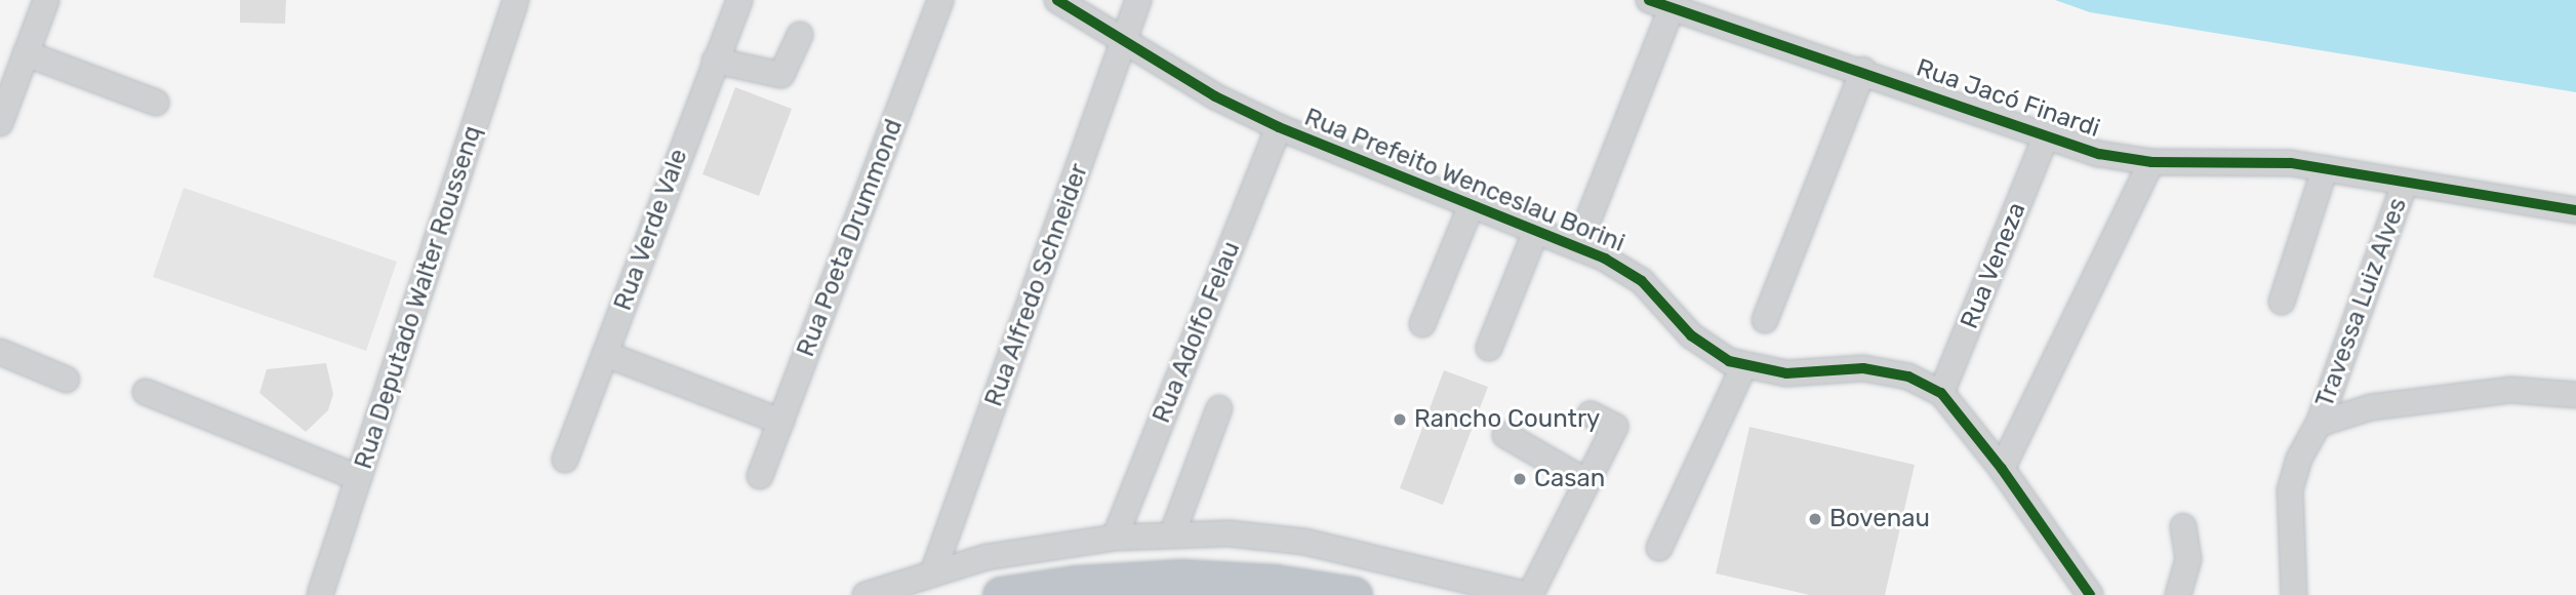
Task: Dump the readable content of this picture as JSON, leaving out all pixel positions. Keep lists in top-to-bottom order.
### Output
{
  "streets": {
    "street": [
      "Rua Jacó Finardi",
      "Rua Prefeito Wenceslau Borini",
      "Rua Verde Vale",
      "Rua Poeta Drummond",
      "Rua Veneza",
      "Rua Alfredo Schneider",
      "Rua Deputado Walter Roussenq",
      "Travessa Luiz Alves",
      "Rua Adolfo Felau"
    ]
  },
  "crossings": [
    ["Rua Jacó Finardi", "Rua Veneza"],
    ["Rua Jacó Finardi", "Travessa Luiz Alves"],
    ["Rua Prefeito Wenceslau Borini", "Rua Veneza"],
    ["Rua Prefeito Wenceslau Borini", "Rua Alfredo Schneider"],
    ["Rua Prefeito Wenceslau Borini", "Rua Adolfo Felau"]
  ],
  "places": ["Rancho Country", "Casan", "Bovenau"]
}
